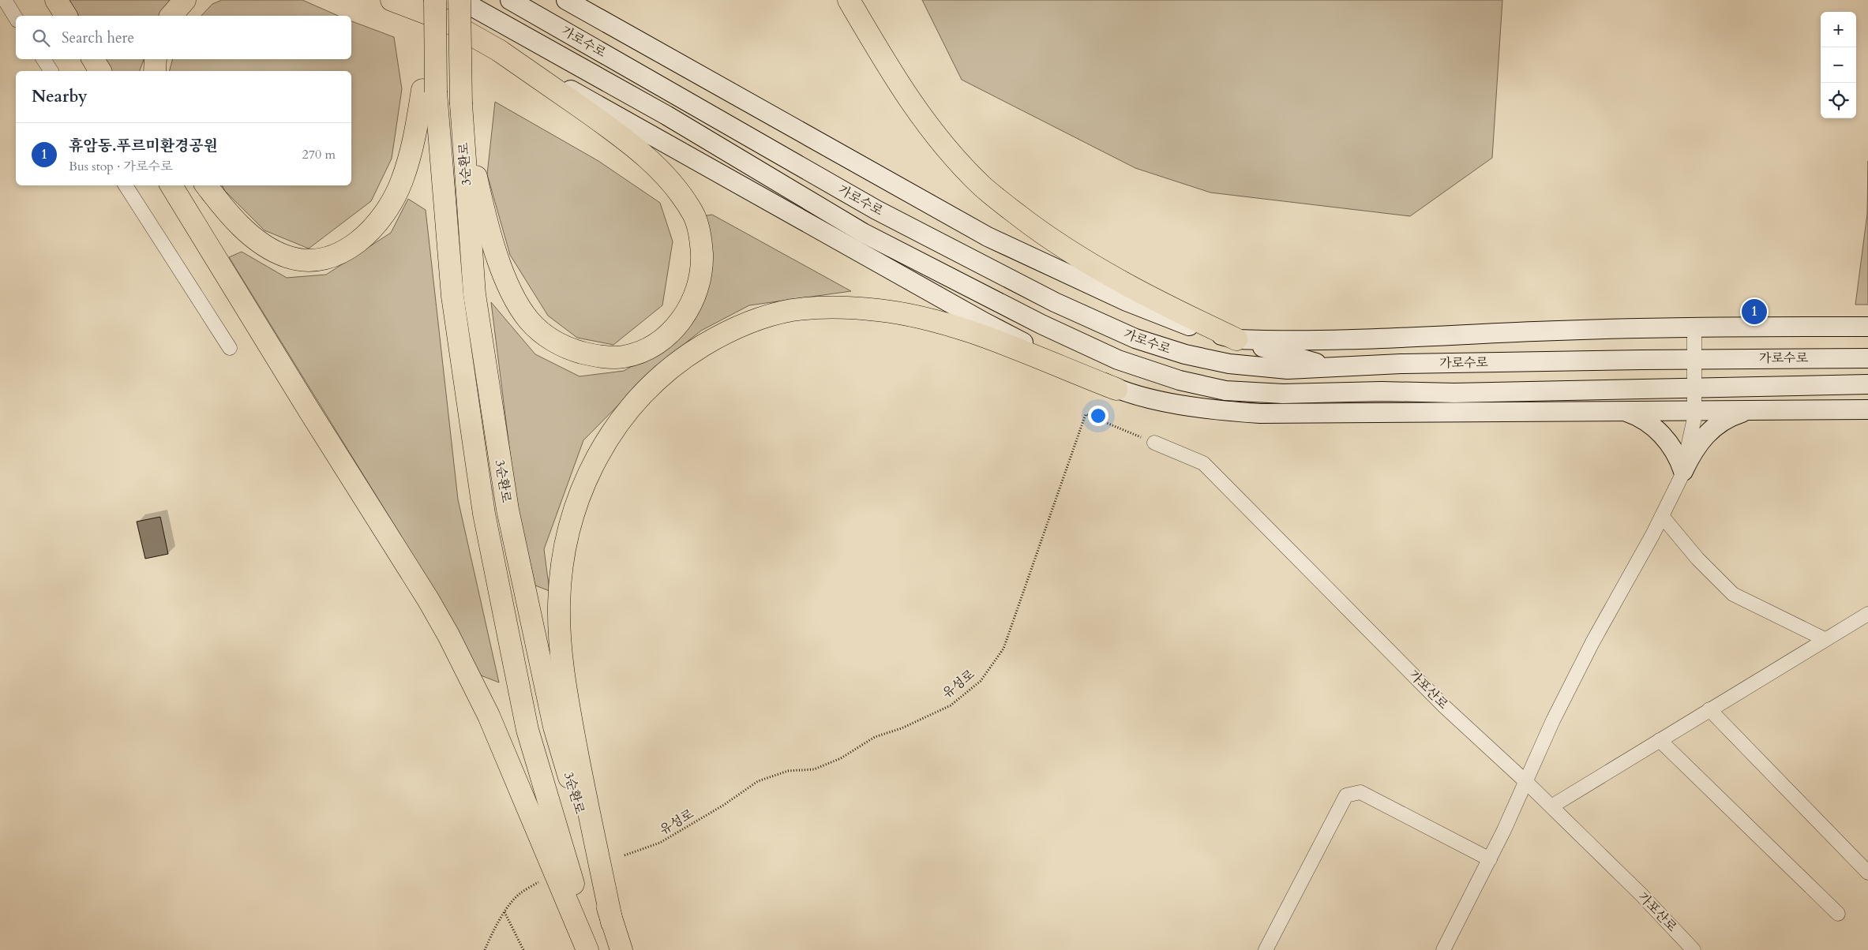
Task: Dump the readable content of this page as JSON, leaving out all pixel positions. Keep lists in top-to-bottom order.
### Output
{
  "streets": {
    "main road": ["가로수로", "3순환로"],
    "street": ["가포산로"],
    "path": ["유성로"]
  },
  "crossings": [
    ["가로수로", "3순환로"],
    ["유성로", "가포산로"]
  ],
  "page": {
    "map_buttons": ["+", "−"],
    "search": "Search here",
    "heading": "Nearby",
    "list": [
      {
        "mark": "1",
        "name": "휴암동.푸르미환경공원",
        "note": "Bus stop · 가로수로",
        "value": "270 m"
      }
    ],
    "pins": "1"
  }
}
